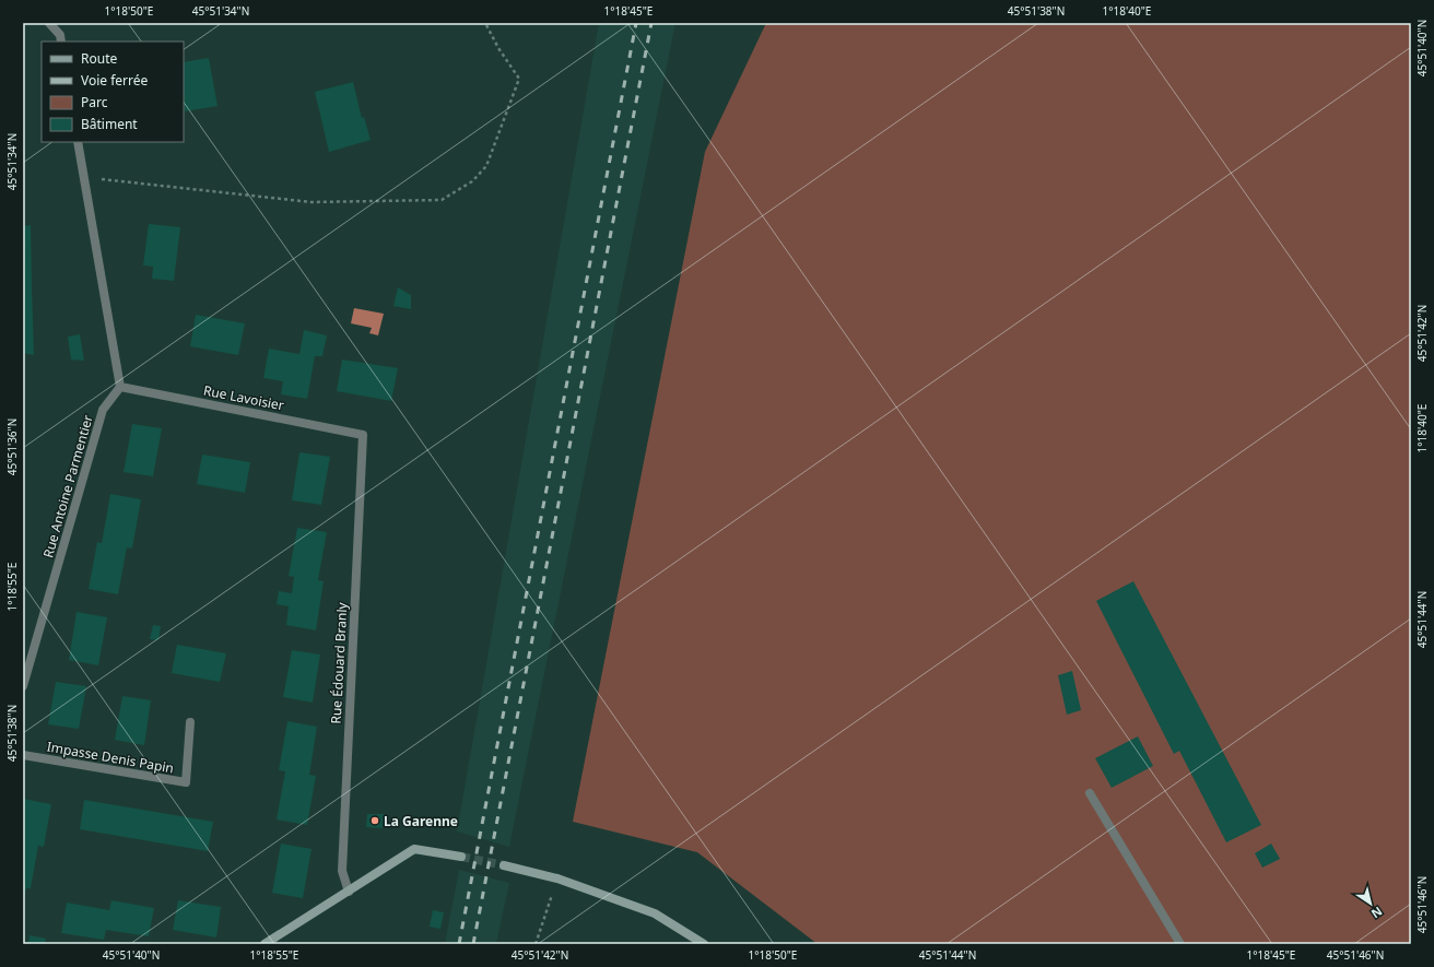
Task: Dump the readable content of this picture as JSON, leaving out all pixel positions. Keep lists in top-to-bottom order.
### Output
{
  "streets": {
    "street": [
      "Rue Lavoisier",
      "Rue Antoine Parmentier",
      "Rue Édouard Branly",
      "Impasse Denis Papin"
    ]
  },
  "crossings": [
    ["Rue Lavoisier", "Rue Antoine Parmentier"],
    ["Rue Lavoisier", "Rue Édouard Branly"]
  ],
  "places": ["La Garenne"],
  "legend": [
    "Route",
    "Voie ferrée",
    "Parc",
    "Bâtiment"
  ],
  "north": "bottom right",
  "coordinates": [
    "1°18'50\"E",
    "45°51'34\"N",
    "1°18'45\"E",
    "45°51'38\"N",
    "1°18'40\"E",
    "45°51'40\"N",
    "45°51'42\"N",
    "45°51'36\"N",
    "1°18'55\"E",
    "45°51'44\"N",
    "45°51'46\"N"
  ]
}
